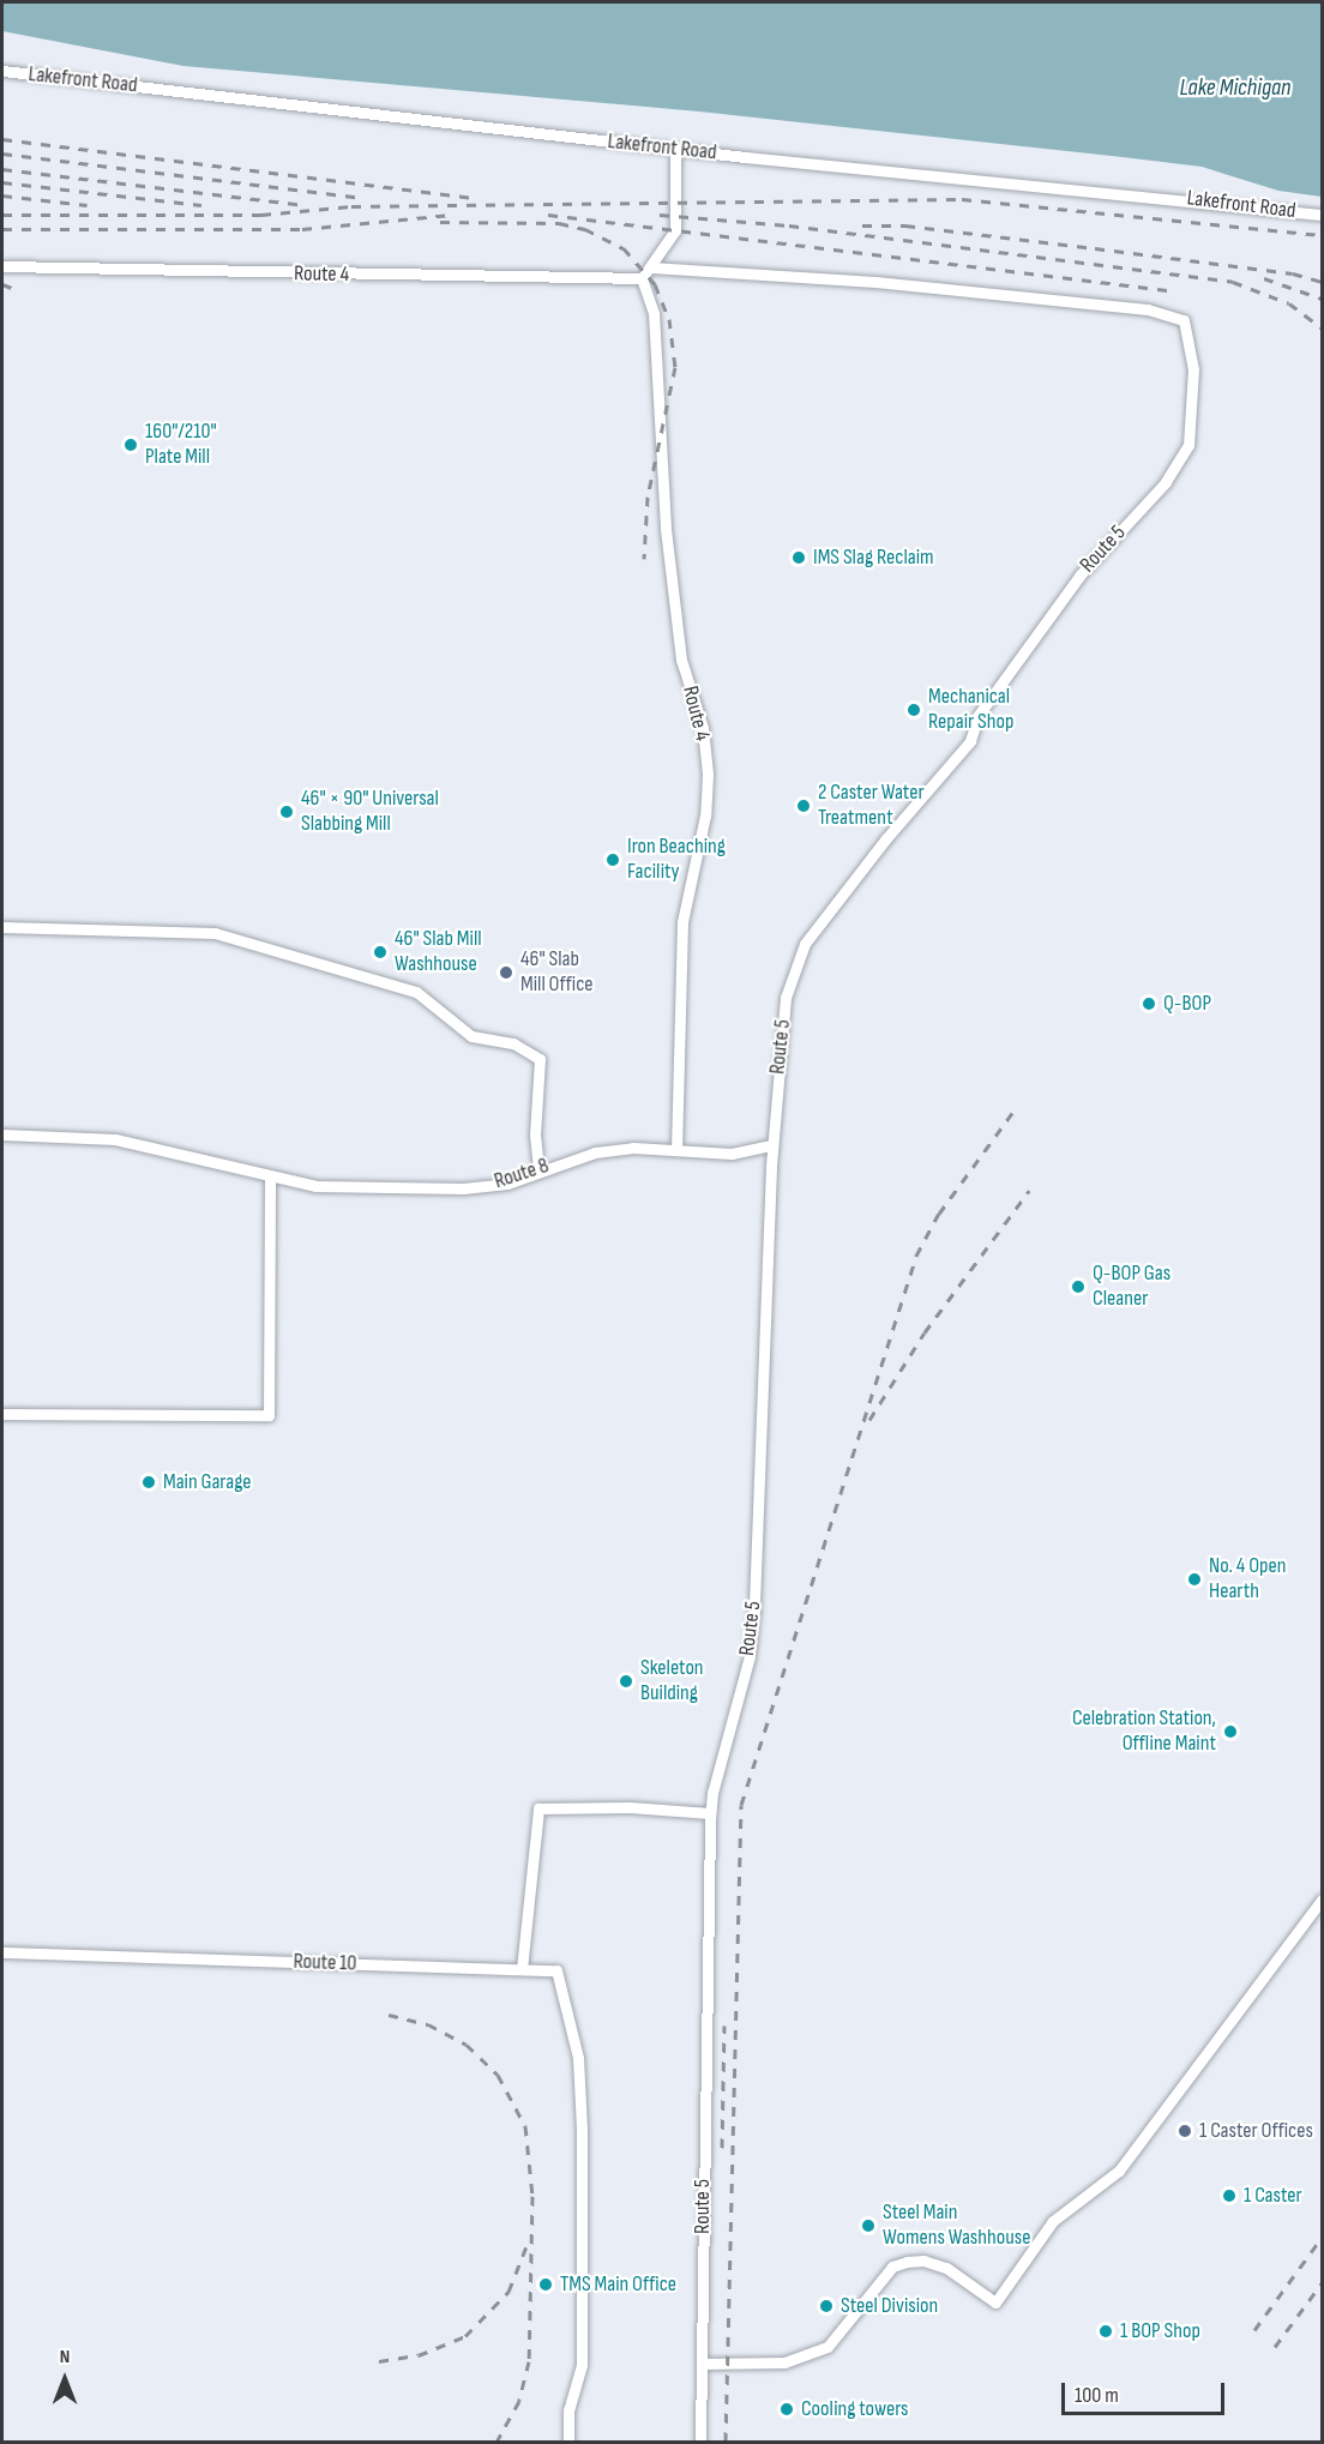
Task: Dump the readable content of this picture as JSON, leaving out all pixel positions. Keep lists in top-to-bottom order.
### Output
{
  "streets": {
    "street": [
      "Lakefront Road",
      "Route 4",
      "Route 5",
      "Route 8",
      "Route 10"
    ]
  },
  "crossings": [
    ["Route 4", "Route 8"],
    ["Route 5", "Route 8"]
  ],
  "water": ["Lake Michigan"],
  "places": [
    "160\"/210\" Plate Mill",
    "IMS Slag Reclaim",
    "Mechanical Repair Shop",
    "2 Caster Water Treatment",
    "46\" × 90\" Universal Slabbing Mill",
    "Iron Beaching Facility",
    "46\" Slab Mill Washhouse",
    "46\" Slab Mill Office",
    "Q-BOP",
    "Q-BOP Gas Cleaner",
    "Main Garage",
    "No. 4 Open Hearth",
    "Skeleton Building",
    "Celebration Station, Offline Maint",
    "1 Caster Offices",
    "1 Caster",
    "Steel Main Womens Washhouse",
    "TMS Main Office",
    "Steel Division",
    "1 BOP Shop",
    "Cooling towers"
  ],
  "scale_bar": "100 m",
  "north": "top"
}
